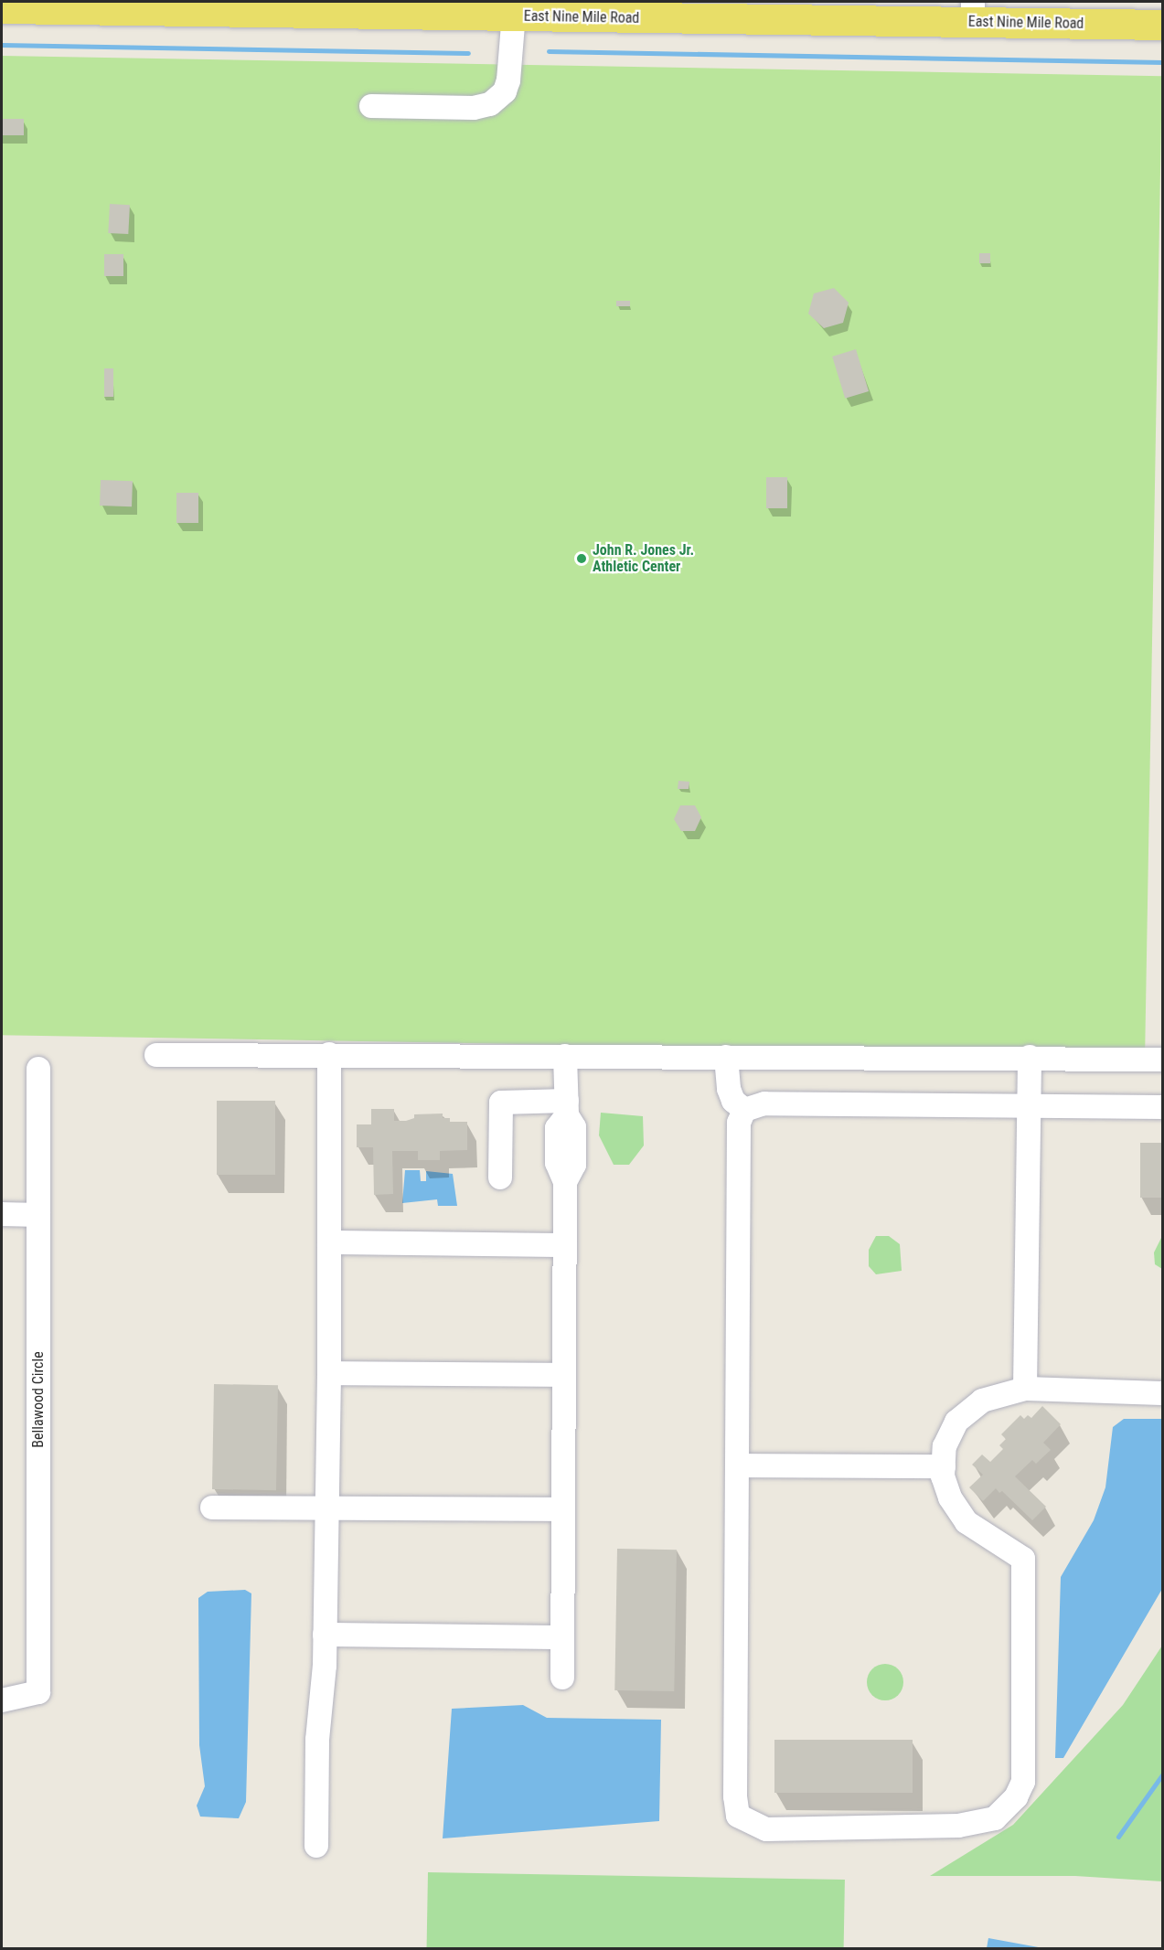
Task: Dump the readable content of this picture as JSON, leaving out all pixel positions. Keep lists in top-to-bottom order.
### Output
{
  "streets": {
    "main road": ["East Nine Mile Road"],
    "street": ["Bellawood Circle"]
  },
  "places": ["John R. Jones Jr. Athletic Center"]
}
